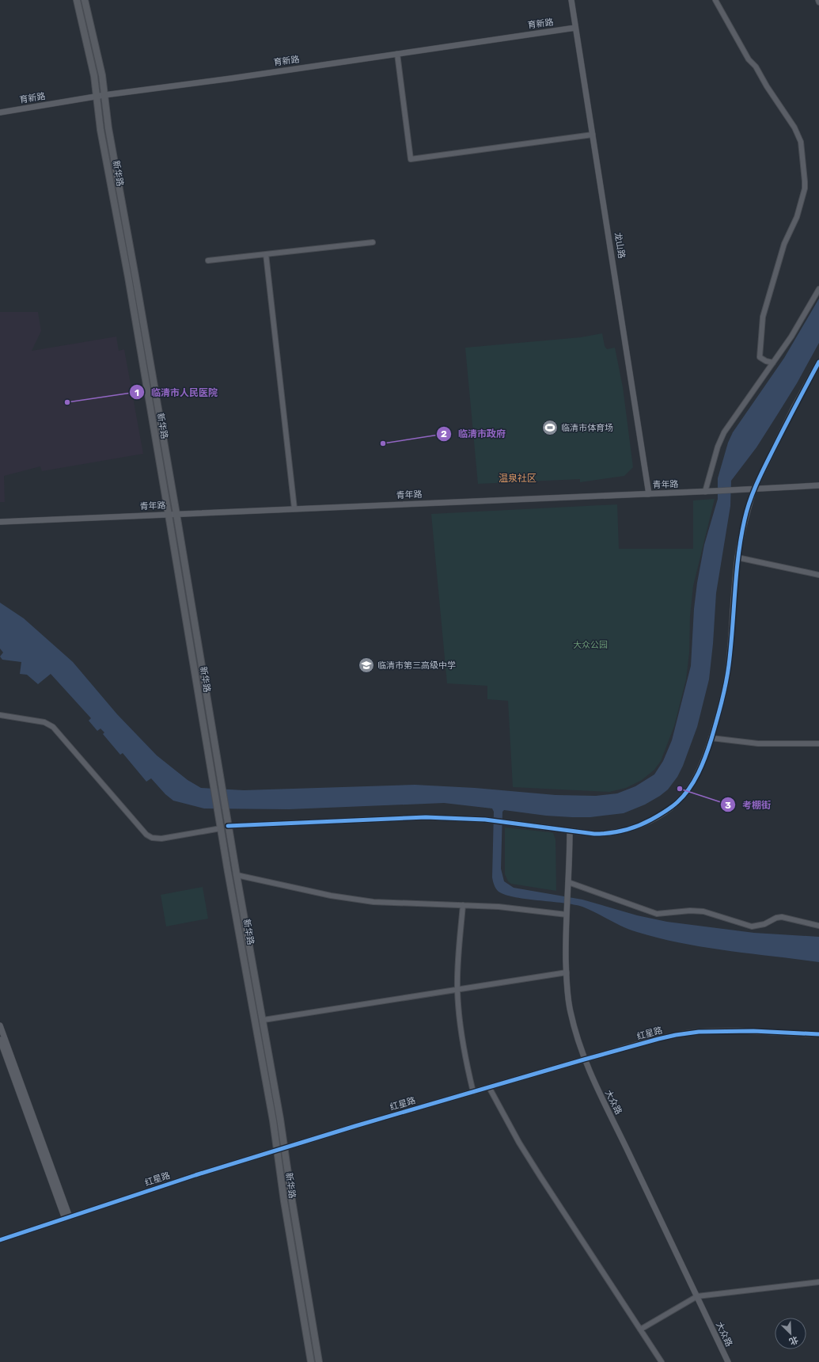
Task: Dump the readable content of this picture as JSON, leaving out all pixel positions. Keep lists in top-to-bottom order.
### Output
{
  "streets": {
    "main road": ["新华路"],
    "street": [
      "育新路",
      "龙山路",
      "青年路",
      "红星路",
      "大众路"
    ]
  },
  "crossings": [
    ["育新路", "新华路"],
    ["育新路", "龙山路"],
    ["新华路", "青年路"],
    ["新华路", "红星路"],
    ["龙山路", "青年路"],
    ["红星路", "大众路"]
  ],
  "districts": ["温泉社区"],
  "parks": ["大众公园"],
  "places": {
    "other": ["临清市人民医院", "临清市政府", "考棚街"],
    "sports": ["临清市体育场"],
    "school or university": ["临清市第三高级中学"]
  },
  "north": "bottom right"
}
